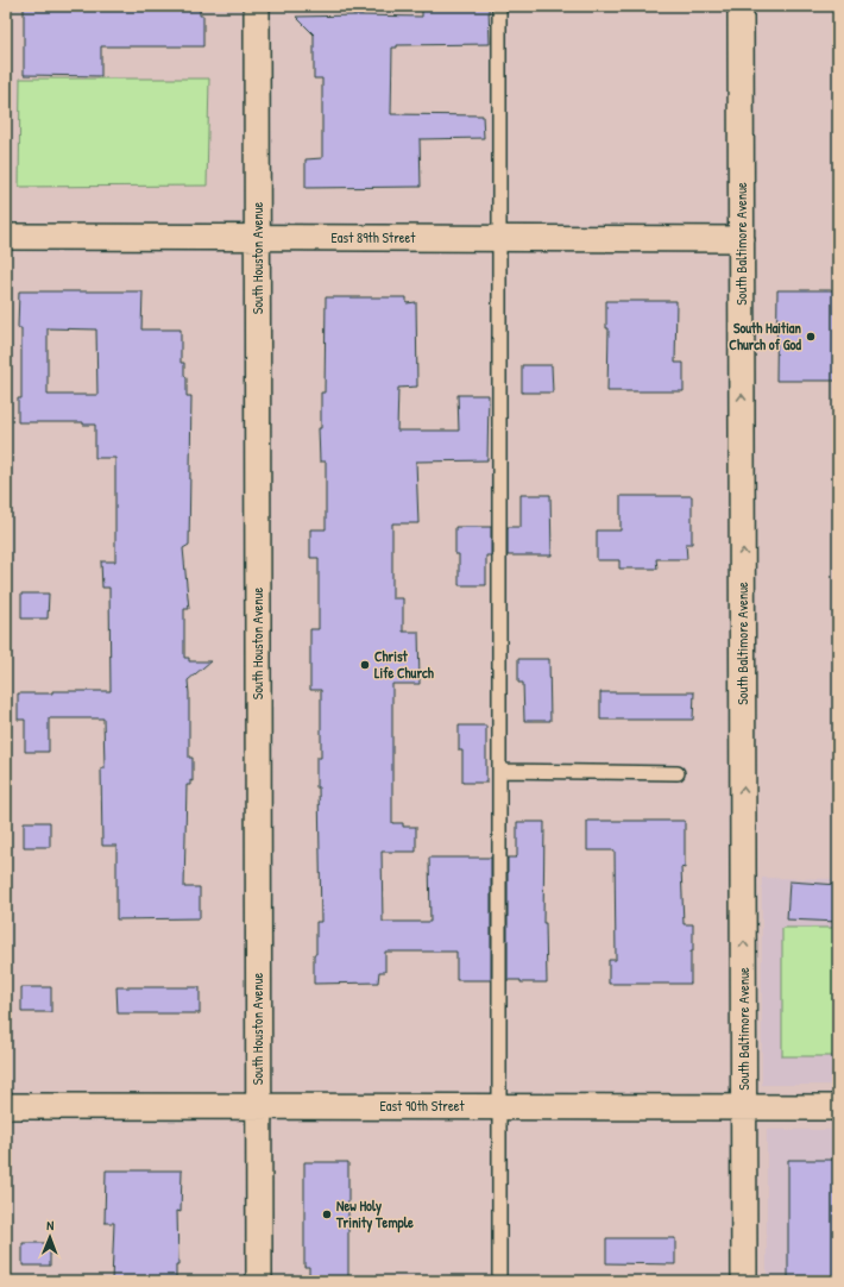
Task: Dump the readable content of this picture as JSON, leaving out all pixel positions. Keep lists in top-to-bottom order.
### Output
{
  "streets": {
    "street": [
      "East 89th Street",
      "South Baltimore Avenue",
      "South Houston Avenue",
      "East 90th Street"
    ]
  },
  "crossings": [
    ["East 89th Street", "South Baltimore Avenue"],
    ["East 89th Street", "South Houston Avenue"],
    ["South Baltimore Avenue", "East 90th Street"],
    ["South Houston Avenue", "East 90th Street"]
  ],
  "one_way": ["South Baltimore Avenue"],
  "places": ["South Haitian Church of God", "Christ Life Church", "New Holy Trinity Temple"],
  "north": "top"
}
